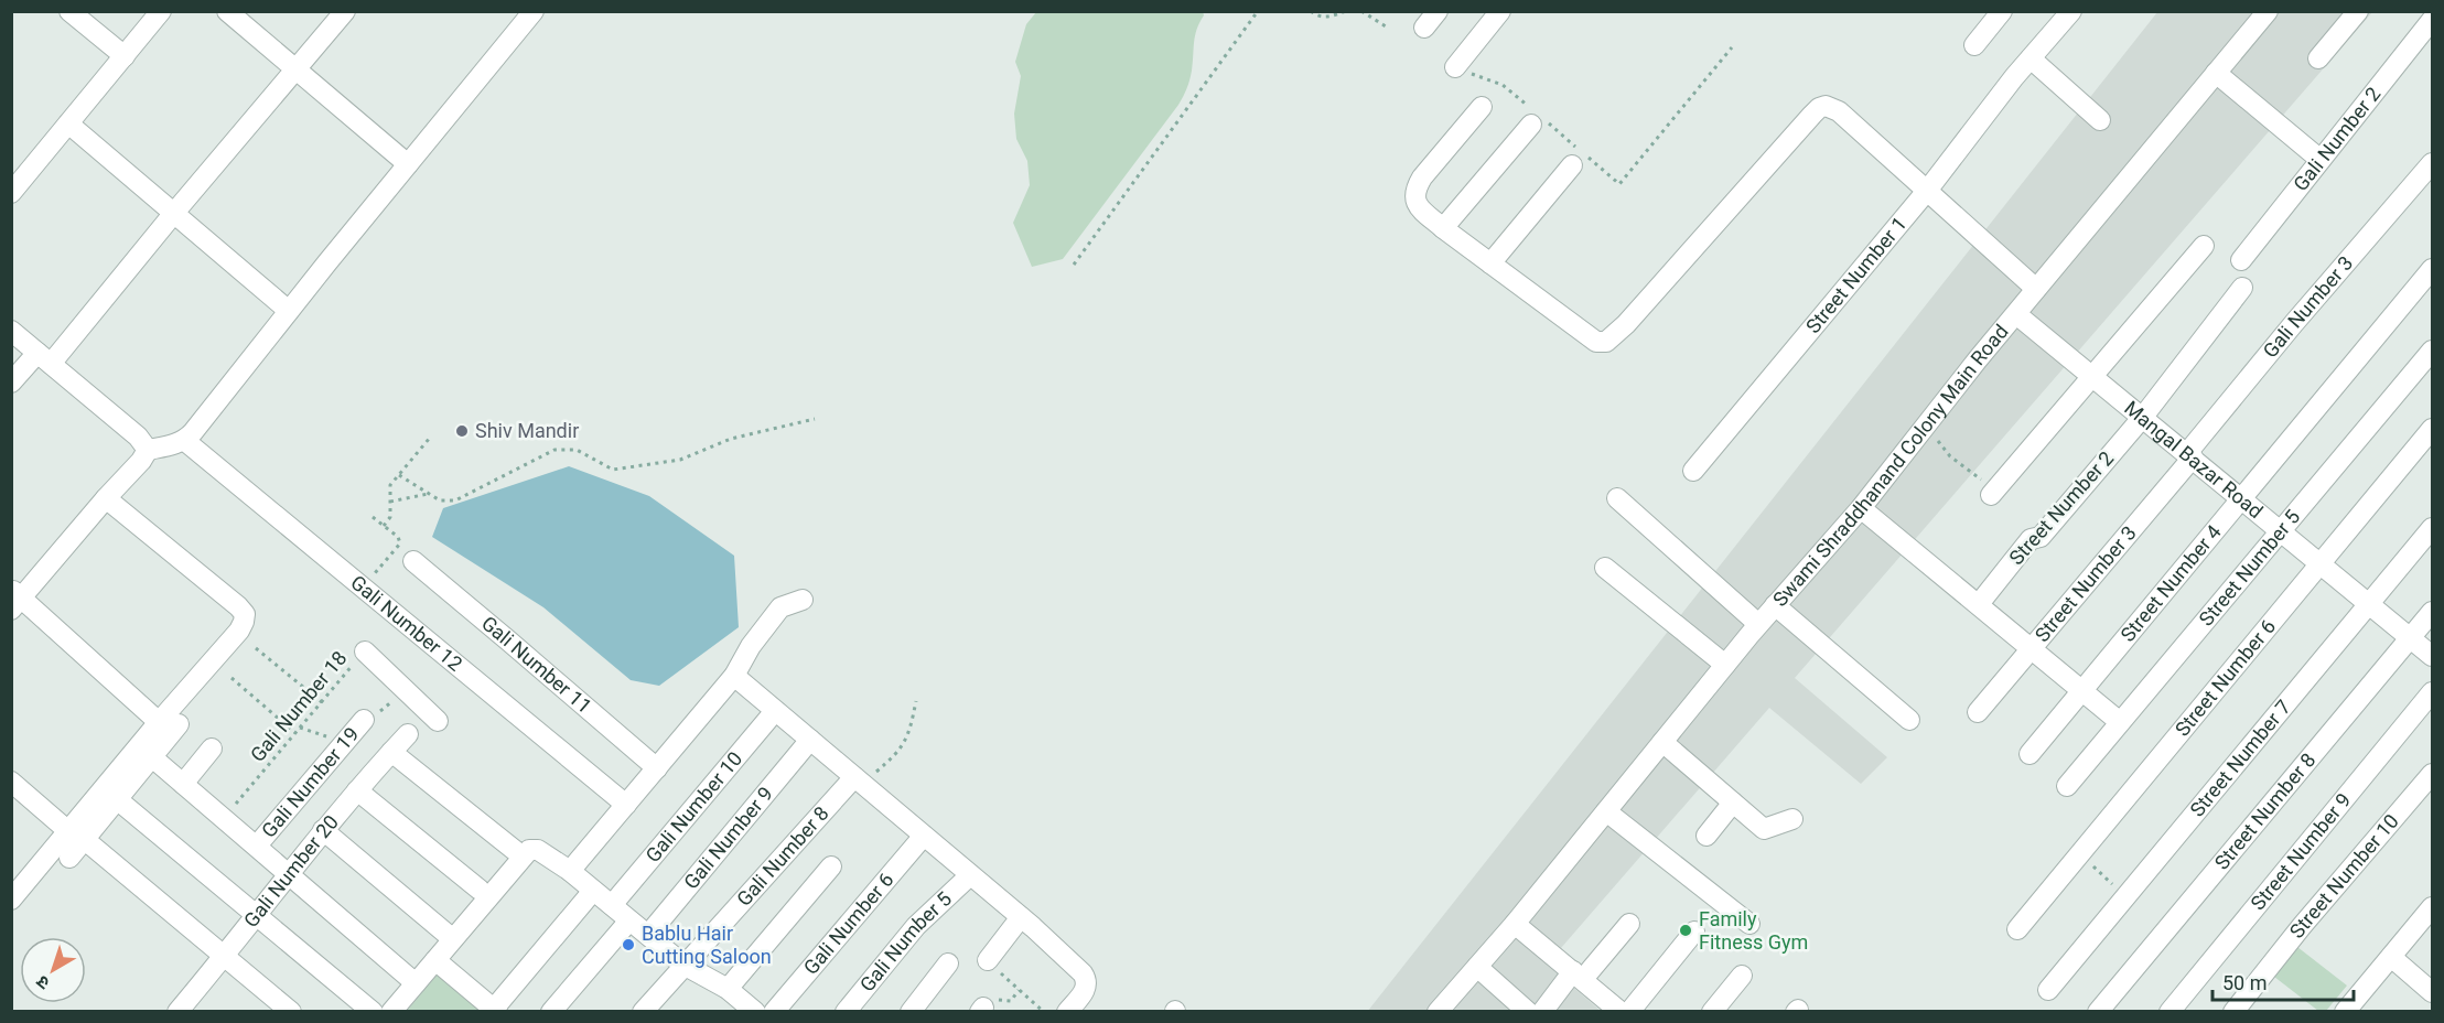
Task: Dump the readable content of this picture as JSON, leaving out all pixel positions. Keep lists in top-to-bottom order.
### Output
{
  "streets": {
    "street": [
      "Gali Number 2",
      "Street Number 1",
      "Gali Number 3",
      "Mangal Bazar Road",
      "Swami Shraddhanand Colony Main Road",
      "Street Number 2",
      "Street Number 5",
      "Street Number 4",
      "Street Number 3",
      "Gali Number 12",
      "Gali Number 11",
      "Street Number 6",
      "Street Number 7",
      "Gali Number 19",
      "Gali Number 10",
      "Street Number 8",
      "Gali Number 9",
      "Street Number 9",
      "Gali Number 8",
      "Gali Number 20",
      "Street Number 10",
      "Gali Number 6",
      "Gali Number 5"
    ],
    "path": ["Gali Number 18"]
  },
  "crossings": [
    ["Gali Number 3", "Mangal Bazar Road"],
    ["Gali Number 3", "Street Number 3"],
    ["Mangal Bazar Road", "Swami Shraddhanand Colony Main Road"],
    ["Mangal Bazar Road", "Street Number 2"],
    ["Mangal Bazar Road", "Street Number 5"],
    ["Mangal Bazar Road", "Street Number 4"],
    ["Mangal Bazar Road", "Street Number 3"],
    ["Mangal Bazar Road", "Street Number 6"],
    ["Mangal Bazar Road", "Street Number 7"],
    ["Mangal Bazar Road", "Street Number 8"]
  ],
  "places": ["Shiv Mandir", "Family Fitness Gym", "Bablu Hair Cutting Saloon"],
  "scale_bar": "50 m",
  "north": "bottom left"
}
